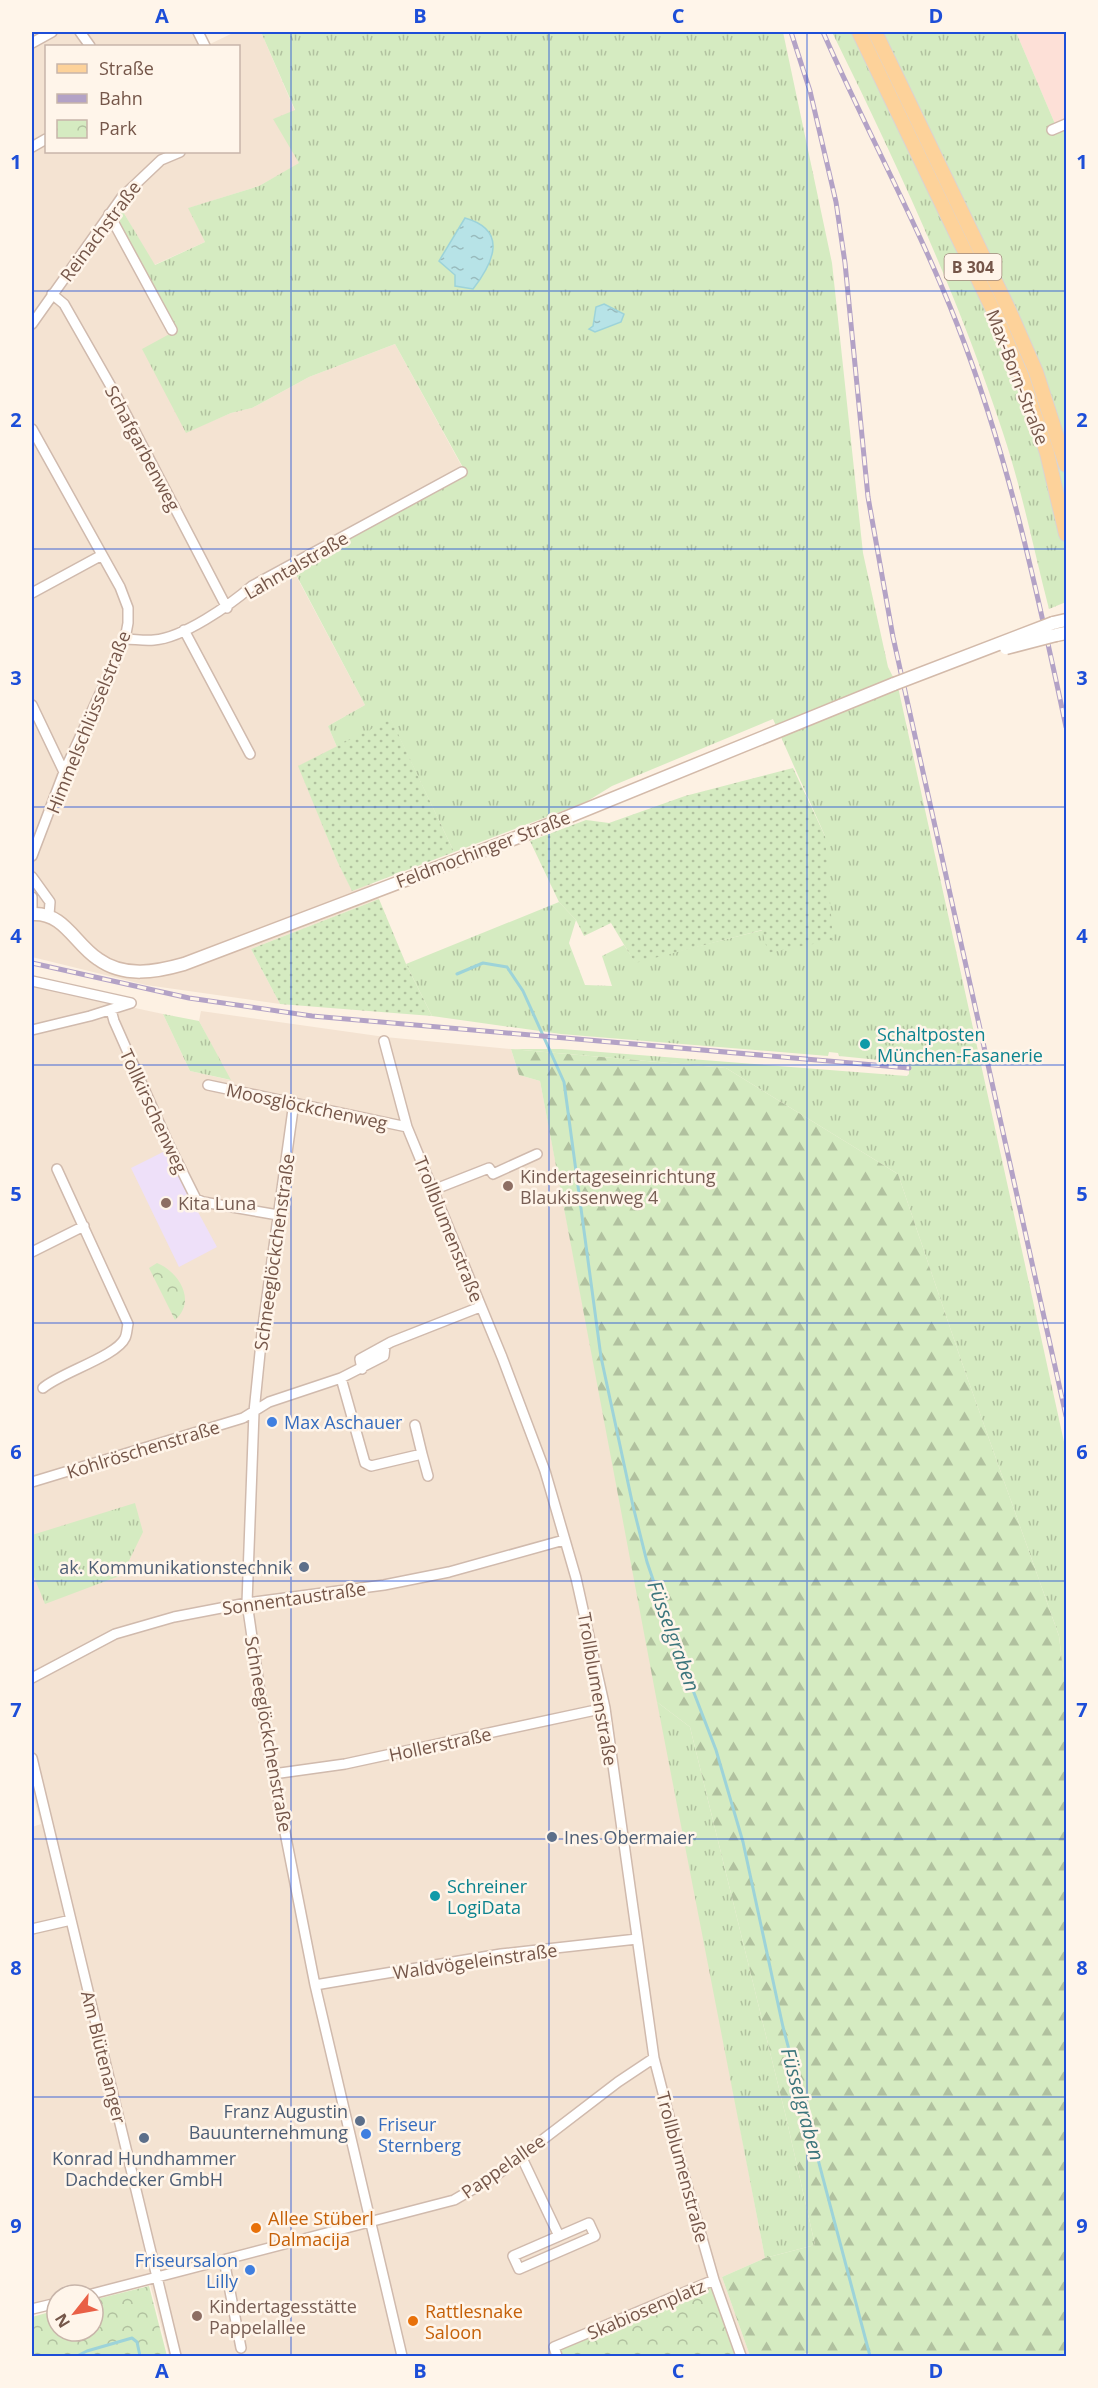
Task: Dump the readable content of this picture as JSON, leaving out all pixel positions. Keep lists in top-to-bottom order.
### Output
{
  "streets": {
    "main road": ["B 304", "Max-Born-Straße", "Feldmochinger Straße"],
    "street": [
      "Reinachstraße",
      "Schafgarbenweg",
      "Lahntalstraße",
      "Himmelschlüsselstraße",
      "Moosglöckchenweg",
      "Tollkirschenweg",
      "Trollblumenstraße",
      "Schneeglöckchenstraße",
      "Kohlröschenstraße",
      "Sonnentaustraße",
      "Hollerstraße",
      "Waldvögeleinstraße",
      "Am Blütenanger",
      "Pappelallee",
      "Skabiosenplatz"
    ]
  },
  "crossings": [
    ["Reinachstraße", "Schafgarbenweg"],
    ["Schafgarbenweg", "Lahntalstraße"],
    ["Lahntalstraße", "Himmelschlüsselstraße"],
    ["Moosglöckchenweg", "Trollblumenstraße"],
    ["Moosglöckchenweg", "Schneeglöckchenstraße"],
    ["Tollkirschenweg", "Schneeglöckchenstraße"],
    ["Trollblumenstraße", "Kohlröschenstraße"],
    ["Trollblumenstraße", "Sonnentaustraße"],
    ["Trollblumenstraße", "Hollerstraße"],
    ["Trollblumenstraße", "Waldvögeleinstraße"],
    ["Trollblumenstraße", "Pappelallee"],
    ["Trollblumenstraße", "Skabiosenplatz"],
    ["Schneeglöckchenstraße", "Kohlröschenstraße"],
    ["Schneeglöckchenstraße", "Sonnentaustraße"],
    ["Schneeglöckchenstraße", "Hollerstraße"],
    ["Schneeglöckchenstraße", "Waldvögeleinstraße"],
    ["Schneeglöckchenstraße", "Pappelallee"],
    ["Am Blütenanger", "Pappelallee"]
  ],
  "water": ["Füsselgraben"],
  "places": [
    "Schaltposten München-Fasanerie",
    "Kindertageseinrichtung Blaukissenweg 4",
    "Kita Luna",
    "Max Aschauer",
    "ak. Kommunikationstechnik",
    "Ines Obermaier",
    "Schreiner LogiData",
    "Franz Augustin Bauunternehmung",
    "Friseur Sternberg",
    "Konrad Hundhammer Dachdecker GmbH",
    "Allee Stüberl Dalmacija",
    "Friseursalon Lilly",
    "Kindertagesstätte Pappelallee",
    "Rattlesnake Saloon"
  ],
  "legend": ["Straße", "Bahn", "Park"],
  "north": "bottom left",
  "grid": {
    "columns": [
      "A",
      "B",
      "C",
      "D"
    ],
    "rows": [
      "1",
      "2",
      "3",
      "4",
      "5",
      "6",
      "7",
      "8",
      "9"
    ]
  }
}
